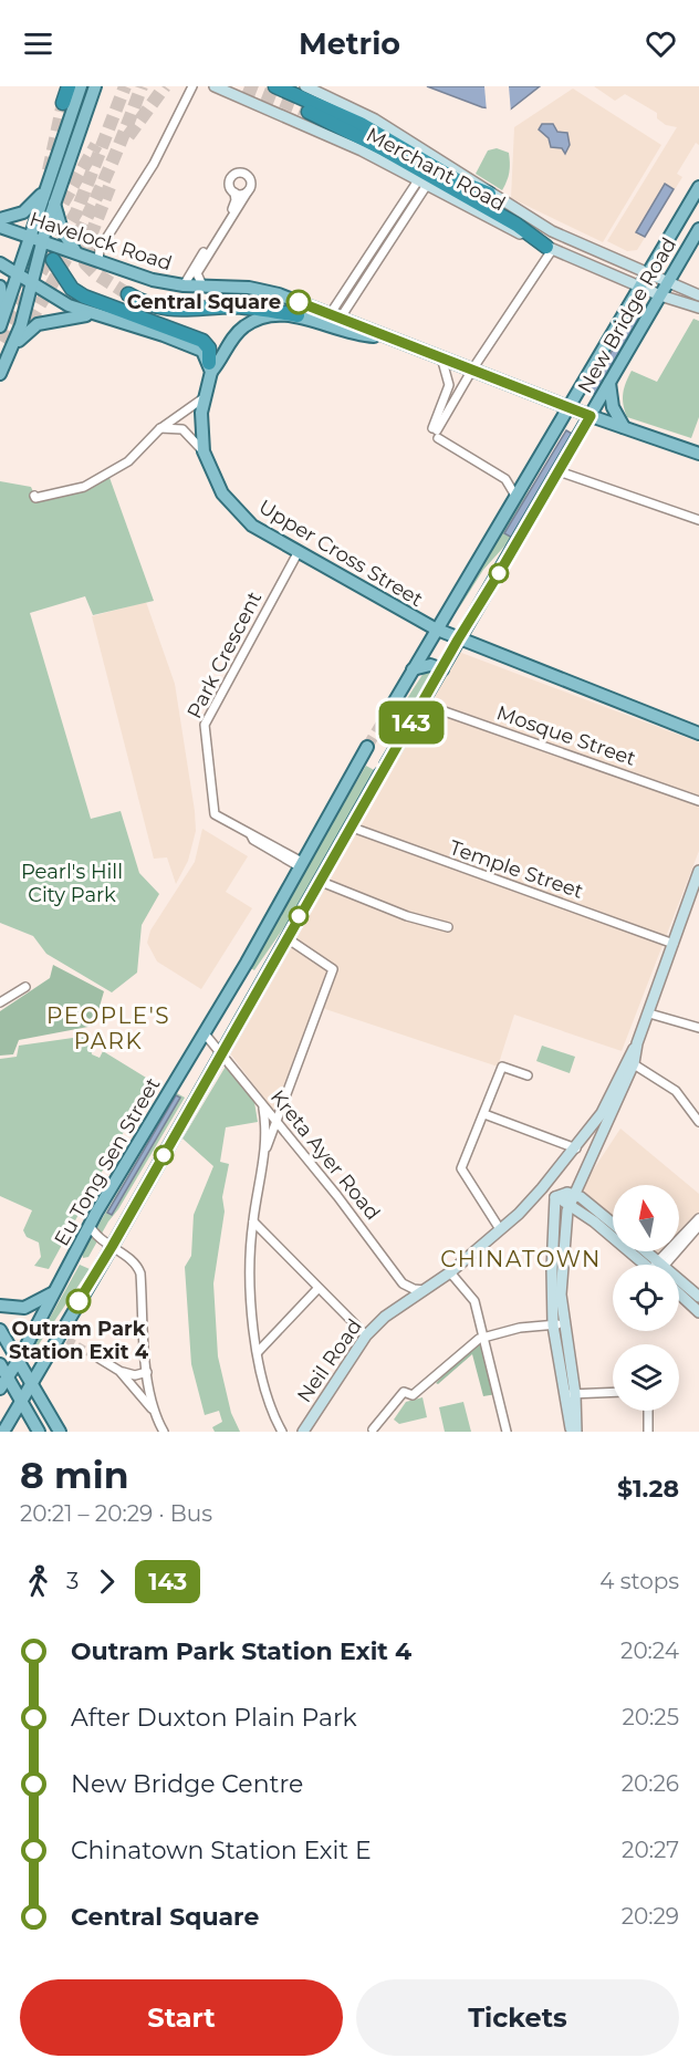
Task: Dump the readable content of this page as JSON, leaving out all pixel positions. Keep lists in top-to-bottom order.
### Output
{
  "streets": {
    "main road": [
      "Merchant Road",
      "Havelock Road",
      "New Bridge Road",
      "Upper Cross Street",
      "Eu Tong Sen Street",
      "Neil Road"
    ],
    "street": [
      "Park Crescent",
      "Mosque Street",
      "Temple Street",
      "Kreta Ayer Road"
    ]
  },
  "crossings": [
    ["Merchant Road", "New Bridge Road"],
    ["Havelock Road", "New Bridge Road"],
    ["New Bridge Road", "Upper Cross Street"],
    ["New Bridge Road", "Mosque Street"],
    ["New Bridge Road", "Temple Street"],
    ["New Bridge Road", "Kreta Ayer Road"],
    ["Upper Cross Street", "Park Crescent"],
    ["Park Crescent", "Eu Tong Sen Street"],
    ["Kreta Ayer Road", "Eu Tong Sen Street"],
    ["Kreta Ayer Road", "Neil Road"]
  ],
  "districts": ["PEOPLE'S PARK", "CHINATOWN"],
  "parks": ["Pearl's Hill City Park"],
  "places": ["Central Square", "Outram Park Station Exit 4"],
  "lines": ["bus line 143"],
  "north": "top",
  "page": {
    "header": "Metrio",
    "on_map": "143",
    "heading": ["8 min", "20:21 – 20:29 · Bus", "$1.28"],
    "legs": ["3", "143", "4 stops"],
    "list": [
      {
        "name": "Outram Park Station Exit 4",
        "value": "20:24"
      },
      {
        "name": "After Duxton Plain Park",
        "value": "20:25"
      },
      {
        "name": "New Bridge Centre",
        "value": "20:26"
      },
      {
        "name": "Chinatown Station Exit E",
        "value": "20:27"
      },
      {
        "name": "Central Square",
        "value": "20:29"
      }
    ],
    "buttons": ["Start", "Tickets"]
  }
}
